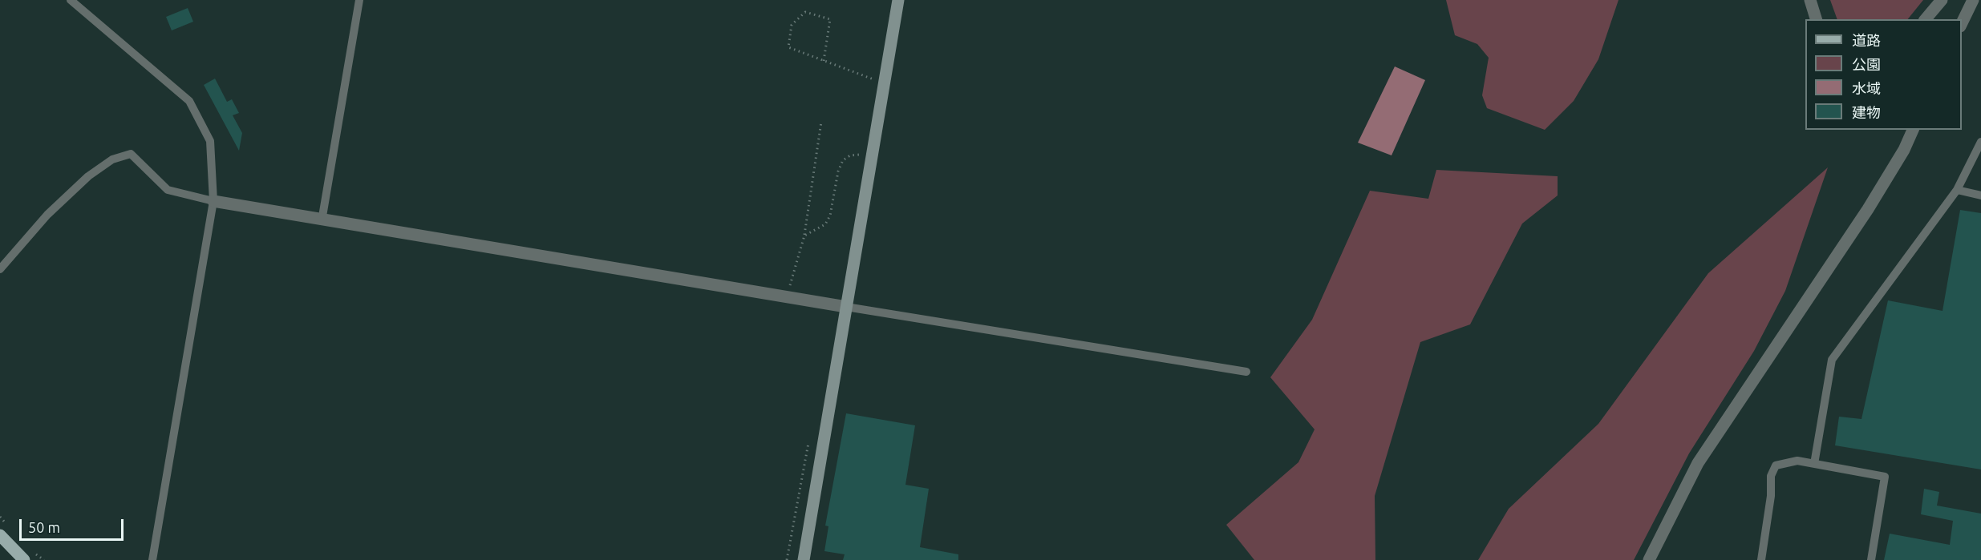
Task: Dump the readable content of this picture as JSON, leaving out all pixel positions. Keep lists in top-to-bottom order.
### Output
{
  "legend": [
    "道路",
    "公園",
    "水域",
    "建物"
  ],
  "scale_bar": "50 m"
}
